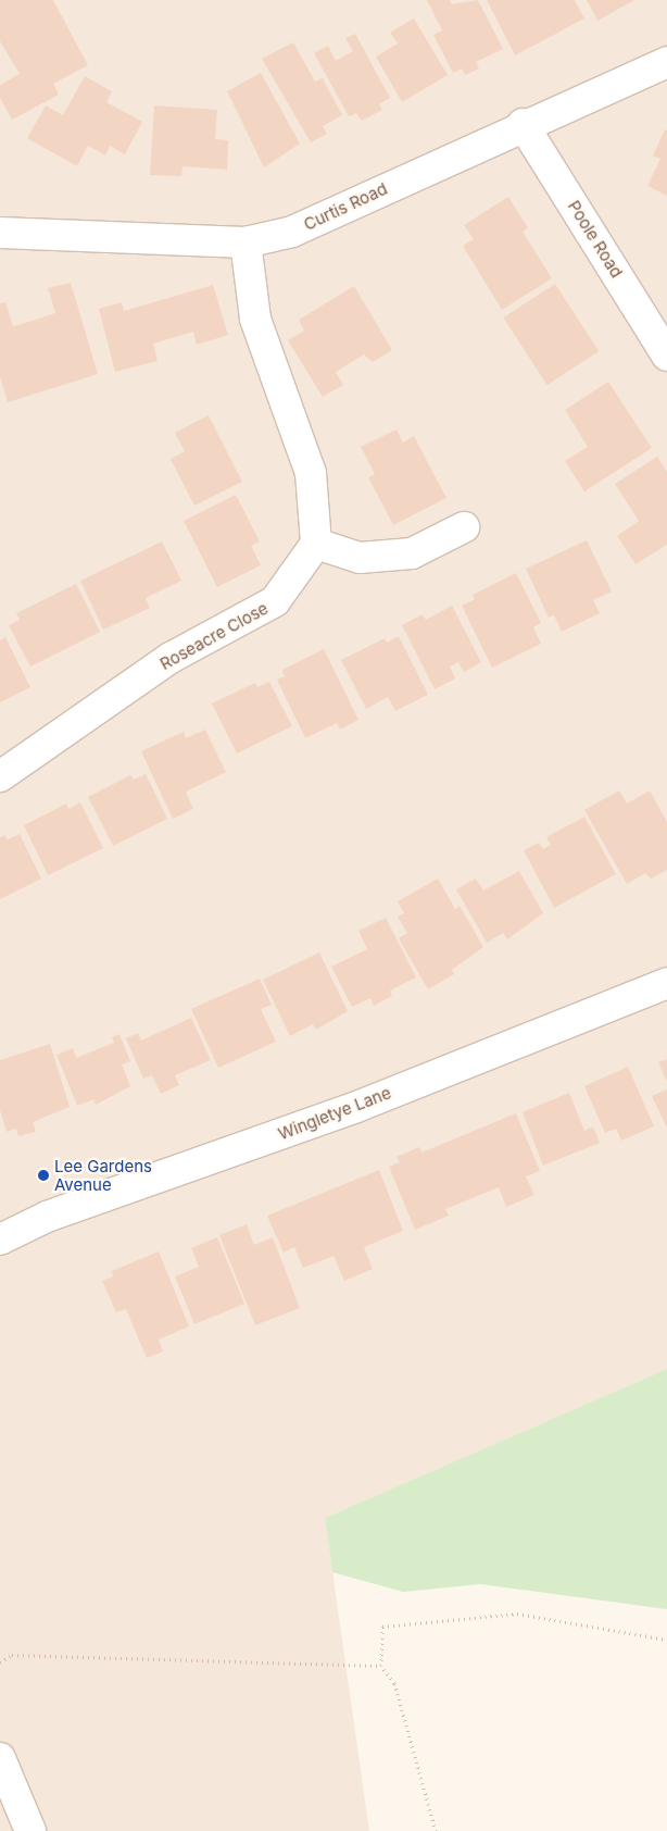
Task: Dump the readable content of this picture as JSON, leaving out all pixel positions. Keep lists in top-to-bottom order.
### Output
{
  "streets": {
    "street": [
      "Curtis Road",
      "Poole Road",
      "Roseacre Close",
      "Wingletye Lane"
    ]
  },
  "crossings": [
    ["Curtis Road", "Poole Road"]
  ],
  "places": ["Lee Gardens Avenue"]
}
